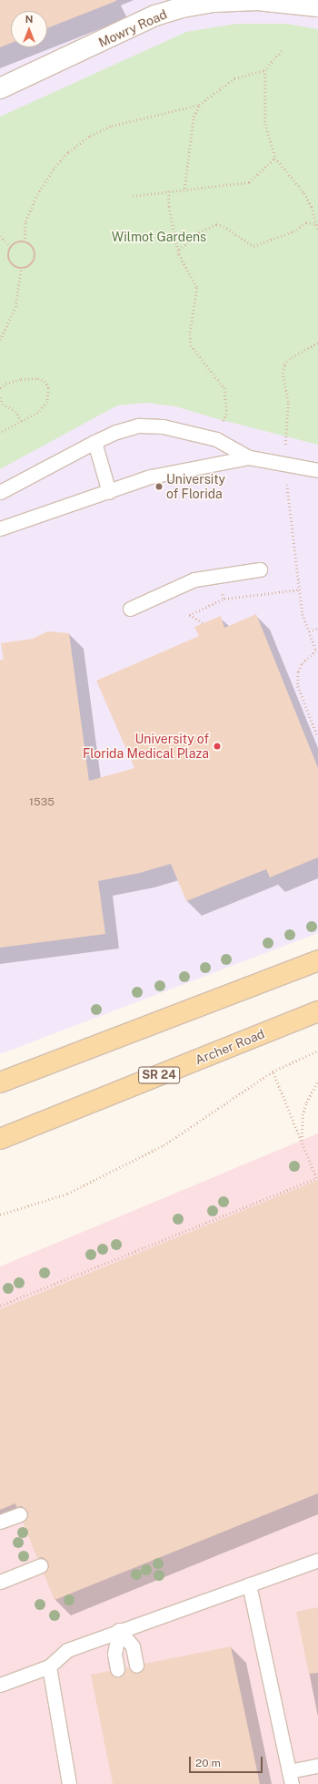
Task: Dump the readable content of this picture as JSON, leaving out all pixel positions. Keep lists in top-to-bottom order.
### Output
{
  "streets": {
    "main road": ["Archer Road", "SR 24"],
    "street": ["Mowry Road"]
  },
  "parks": ["Wilmot Gardens"],
  "places": ["University of Florida", "University of Florida Medical Plaza"],
  "house_numbers": ["1535"],
  "scale_bar": "20 m",
  "north": "top"
}
